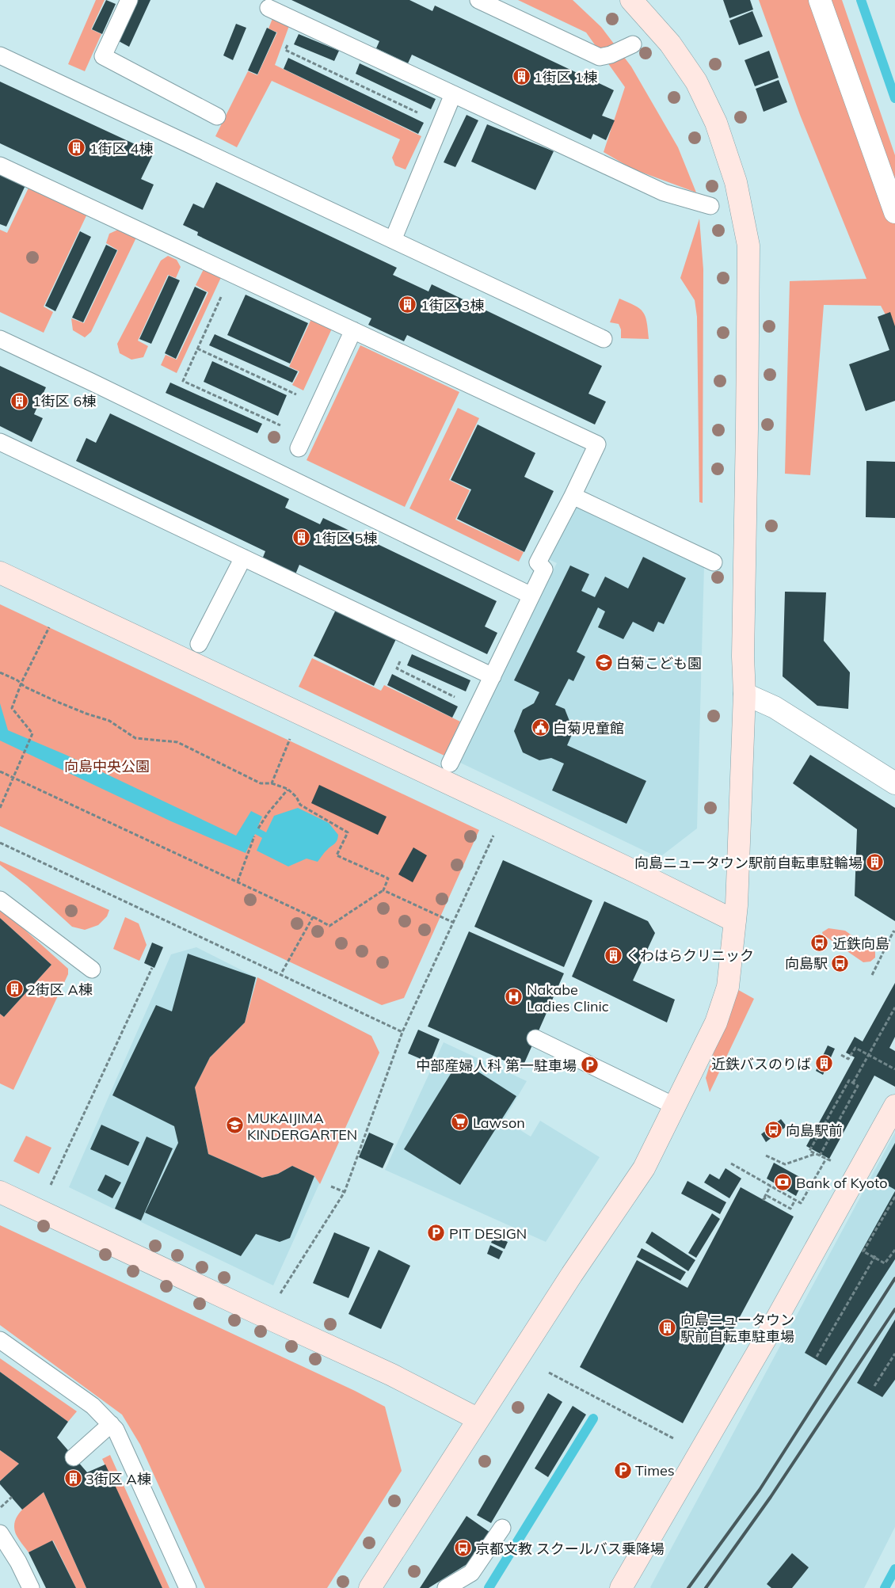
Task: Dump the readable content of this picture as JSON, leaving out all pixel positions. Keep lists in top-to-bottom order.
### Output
{
  "parks": ["向島中央公園"],
  "places": {
    "building": [
      "1街区 1棟",
      "1街区 4棟",
      "1街区 3棟",
      "1街区 6棟",
      "1街区 5棟",
      "向島ニュータウン駅前自転車駐輪場",
      "くわはらクリニック",
      "2街区 A棟",
      "近鉄バスのりば",
      "向島ニュータウン 駅前自転車駐車場",
      "3街区 A棟"
    ],
    "school or university": ["白菊こども園", "MUKAIJIMA KINDERGARTEN"],
    "public building": ["白菊児童館"],
    "bus stop": [
      "近鉄向島",
      "向島駅",
      "向島駅前",
      "京都文教 スクールバス乗降場"
    ],
    "hospital": ["Nakabe Ladies Clinic"],
    "parking": ["中部産婦人科 第一駐車場", "PIT DESIGN", "Times"],
    "supermarket": ["Lawson"],
    "bank": ["Bank of Kyoto"]
  }
}
